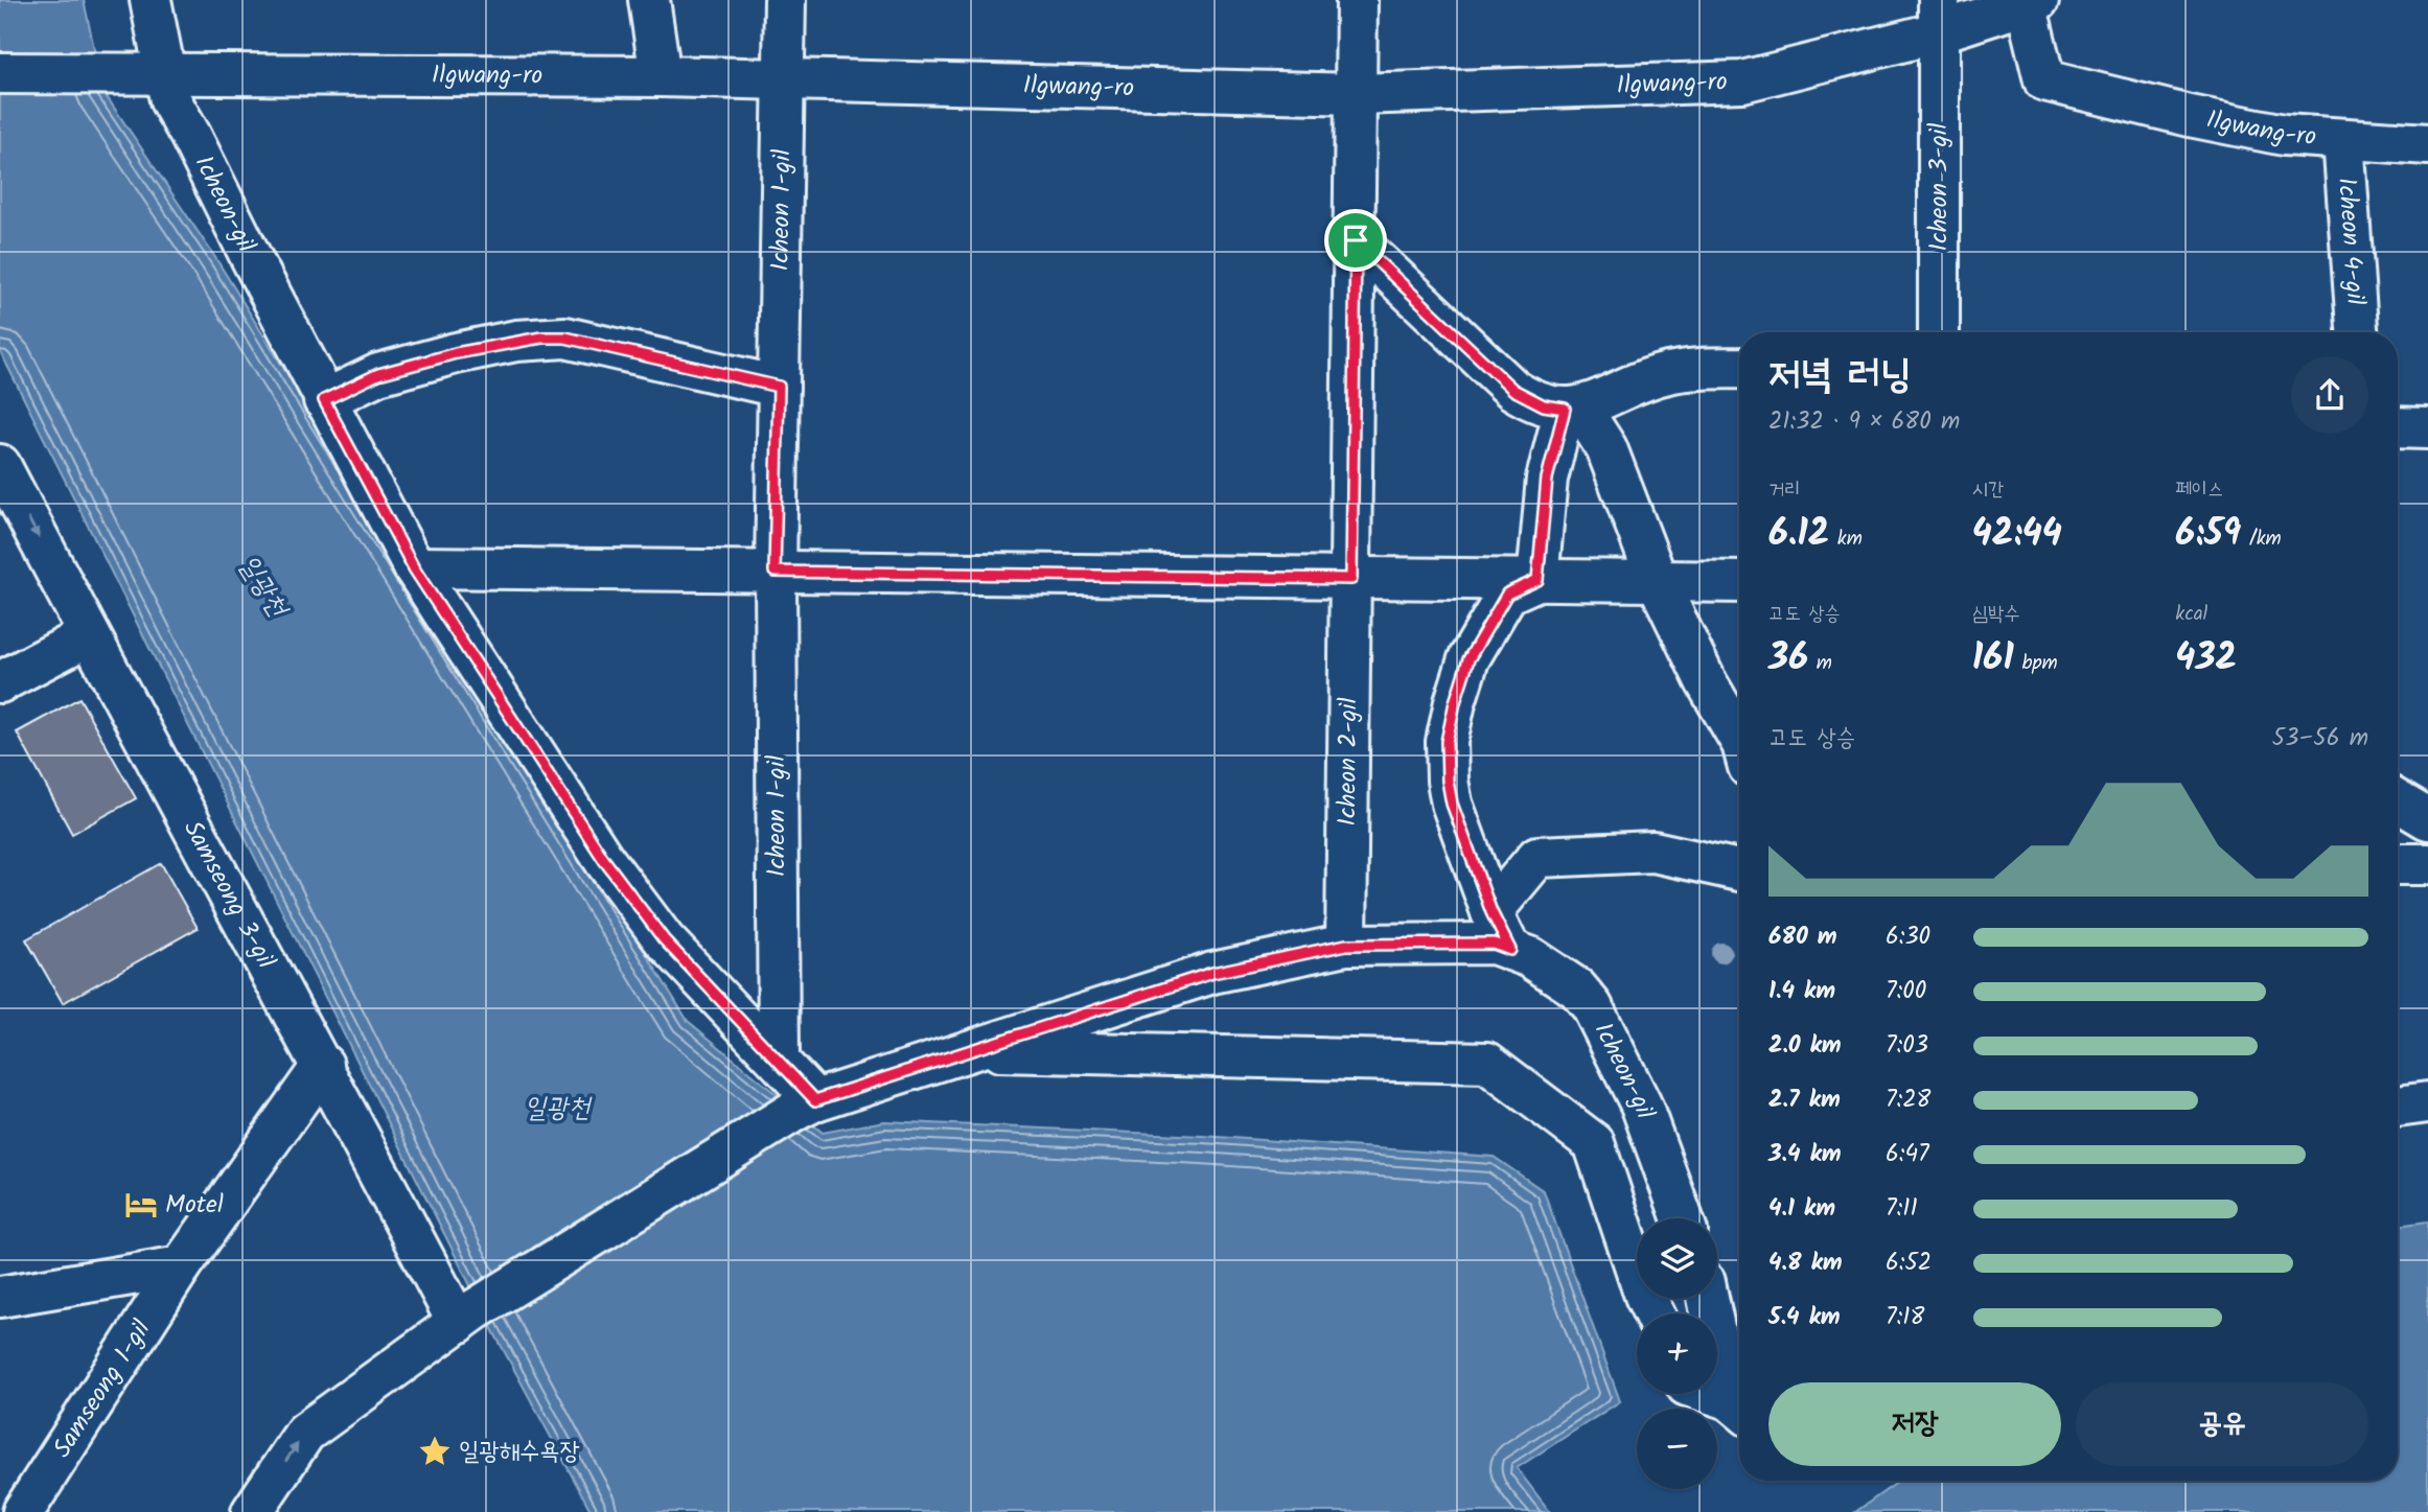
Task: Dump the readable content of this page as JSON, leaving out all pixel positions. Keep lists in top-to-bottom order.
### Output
{
  "streets": {
    "street": [
      "Ilgwang-ro",
      "Icheon 3-gil",
      "Icheon-gil",
      "Icheon 1-gil",
      "Icheon 4-gil",
      "Icheon 2-gil",
      "Samseong 3-gil",
      "Samseong 1-gil"
    ]
  },
  "crossings": [
    ["Ilgwang-ro", "Icheon 3-gil"],
    ["Ilgwang-ro", "Icheon-gil"],
    ["Ilgwang-ro", "Icheon 1-gil"],
    ["Ilgwang-ro", "Icheon 4-gil"],
    ["Ilgwang-ro", "Icheon 2-gil"],
    ["Icheon-gil", "Icheon 1-gil"],
    ["Icheon-gil", "Icheon 2-gil"],
    ["Samseong 3-gil", "Samseong 1-gil"]
  ],
  "water": ["일광천"],
  "places": {
    "hotel": ["Motel"],
    "place": ["일광해수욕장"]
  },
  "page": {
    "heading": ["저녁 러닝", "21:32 · 9 × 680 m"],
    "stats": [
      ["거리", "6.12 km"],
      ["시간", "42:44"],
      ["페이스", "6:59 /km"],
      ["고도 상승", "36 m"],
      ["심박수", "161 bpm"],
      ["kcal", "432"]
    ],
    "chart": ["고도 상승", "53–56 m"],
    "list": [
      {
        "name": "680 m",
        "note": "6:30"
      },
      {
        "name": "1.4 km",
        "note": "7:00"
      },
      {
        "name": "2.0 km",
        "note": "7:03"
      },
      {
        "name": "2.7 km",
        "note": "7:28"
      },
      {
        "name": "3.4 km",
        "note": "6:47"
      },
      {
        "name": "4.1 km",
        "note": "7:11"
      },
      {
        "name": "4.8 km",
        "note": "6:52"
      },
      {
        "name": "5.4 km",
        "note": "7:18"
      }
    ],
    "map_buttons": ["+", "−"],
    "buttons": ["저장", "공유"]
  }
}
